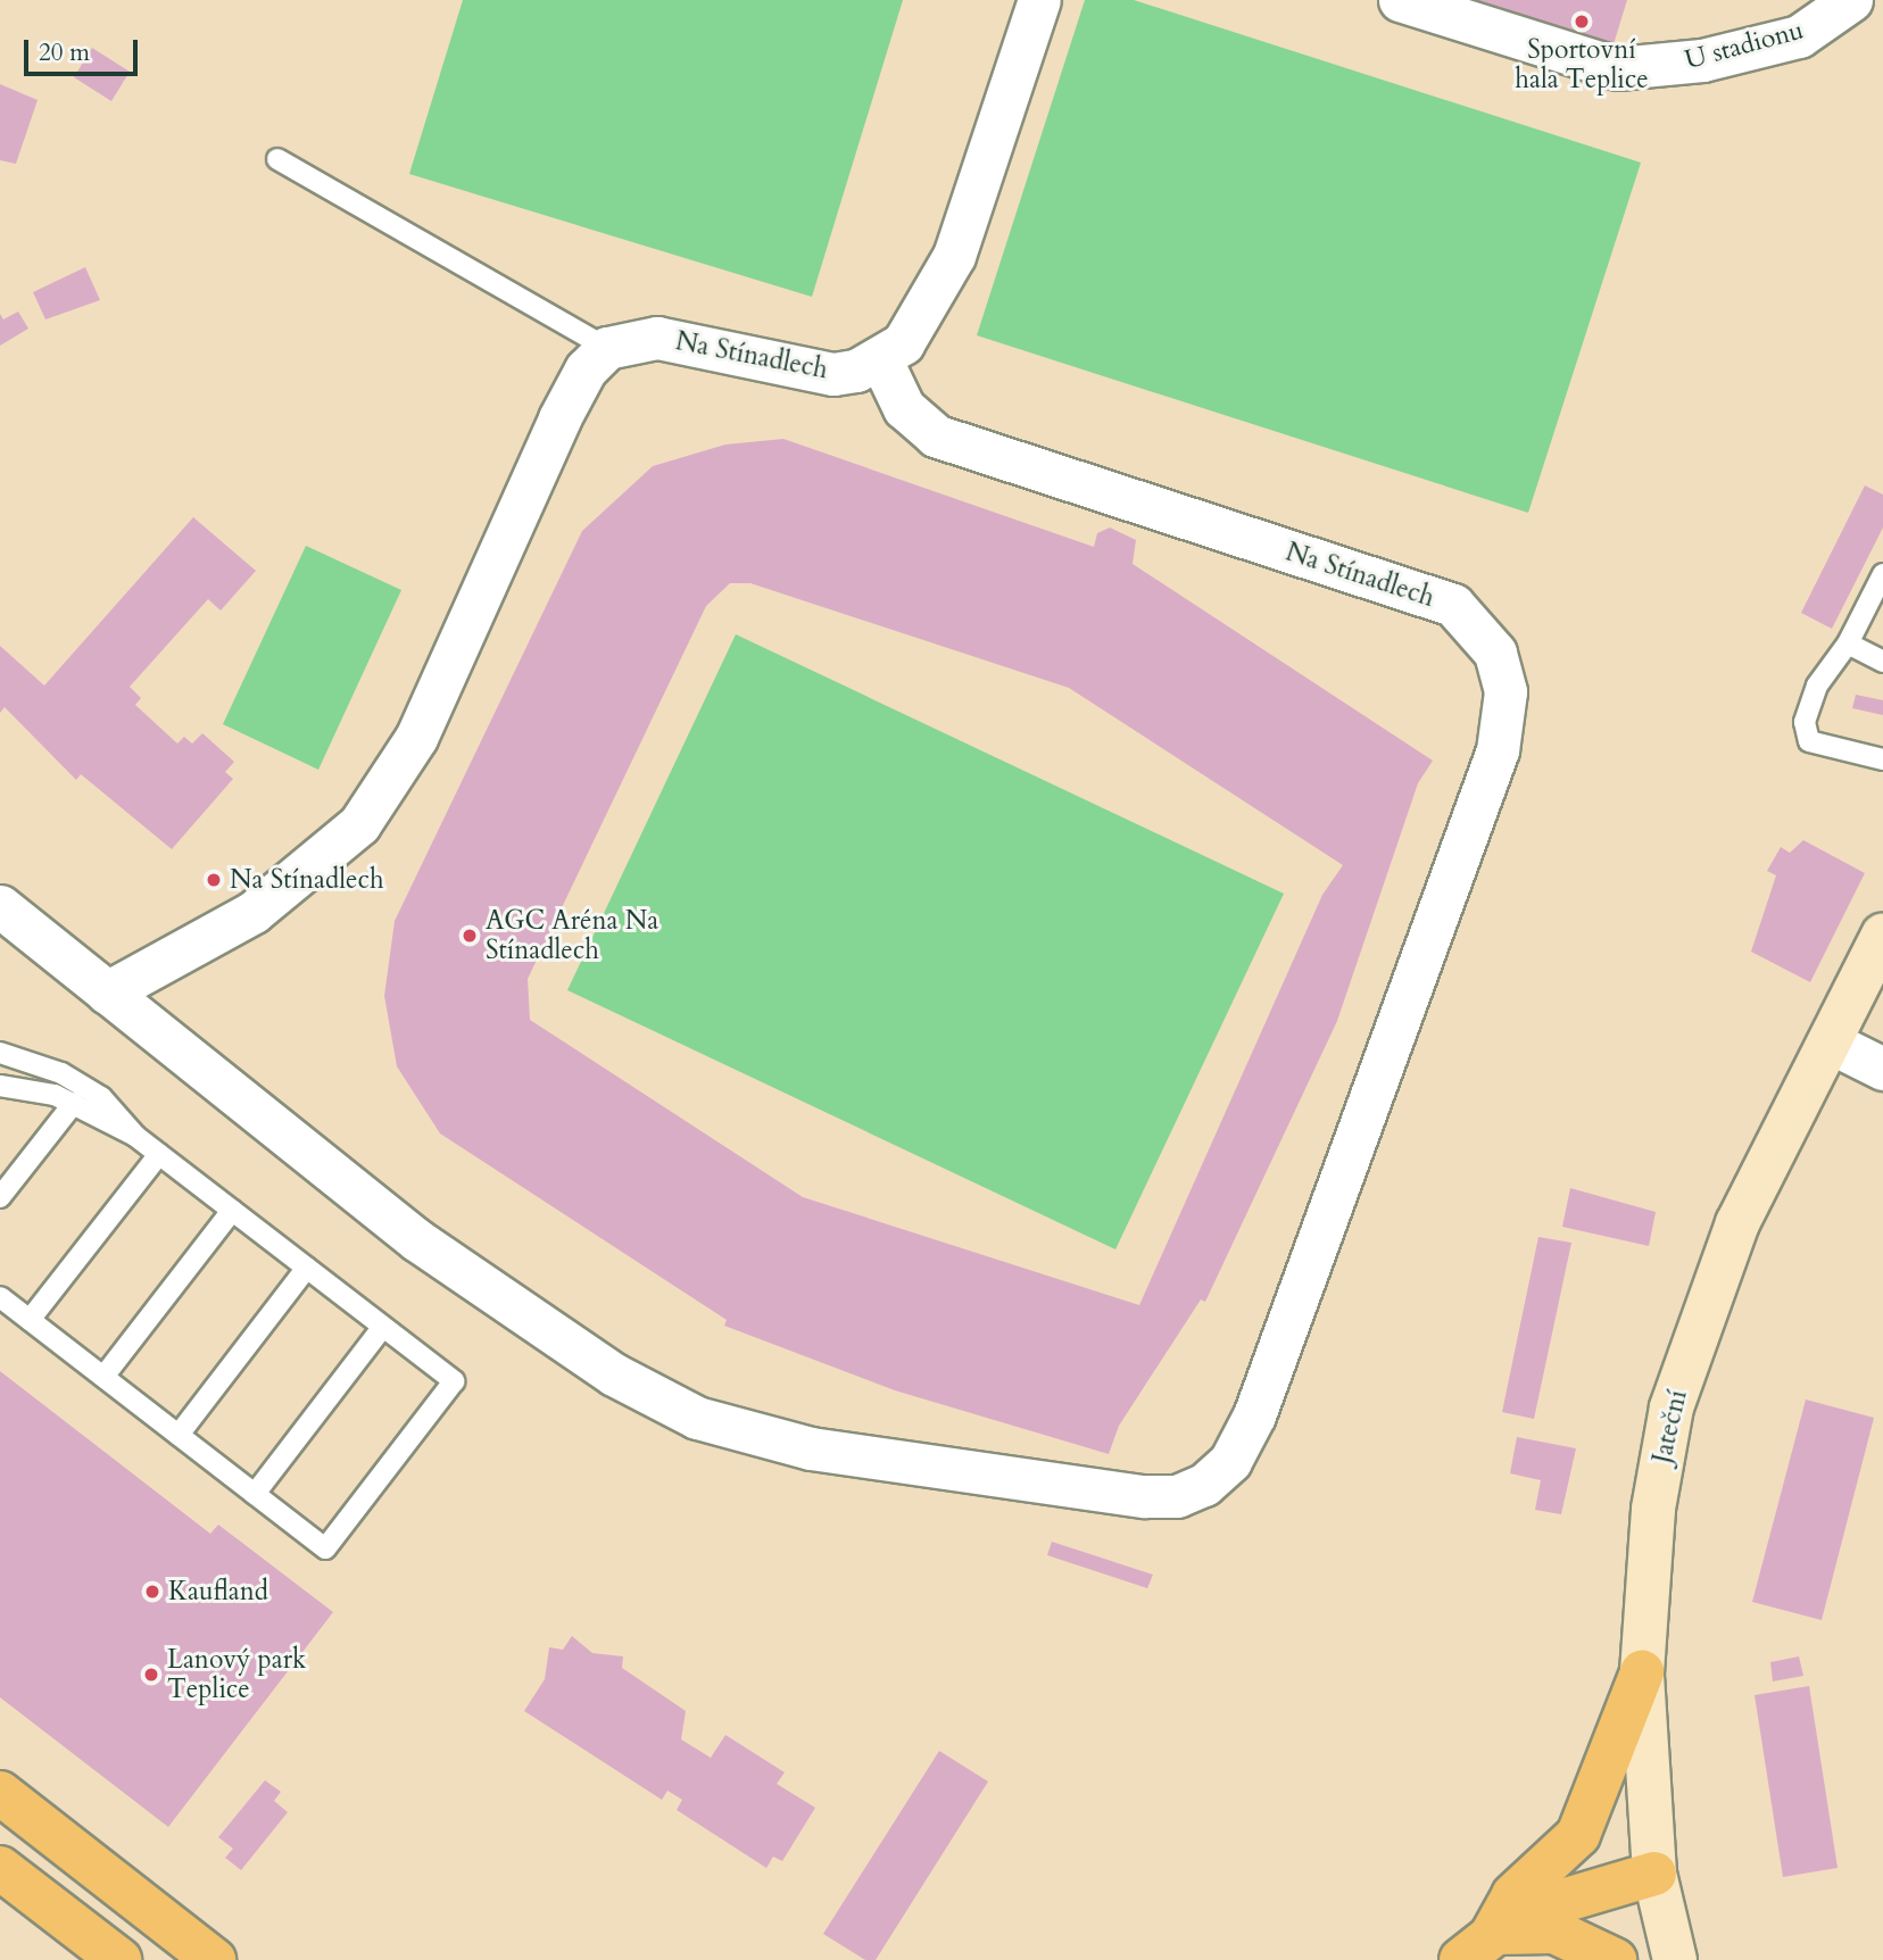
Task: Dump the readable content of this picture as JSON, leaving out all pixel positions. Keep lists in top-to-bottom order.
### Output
{
  "streets": {
    "main road": ["Jateční"],
    "street": ["U stadionu", "Na Stínadlech"]
  },
  "places": [
    "Sportovní hala Teplice",
    "Na Stínadlech",
    "AGC Aréna Na Stínadlech",
    "Kaufland",
    "Lanový park Teplice"
  ],
  "scale_bar": "20 m"
}
